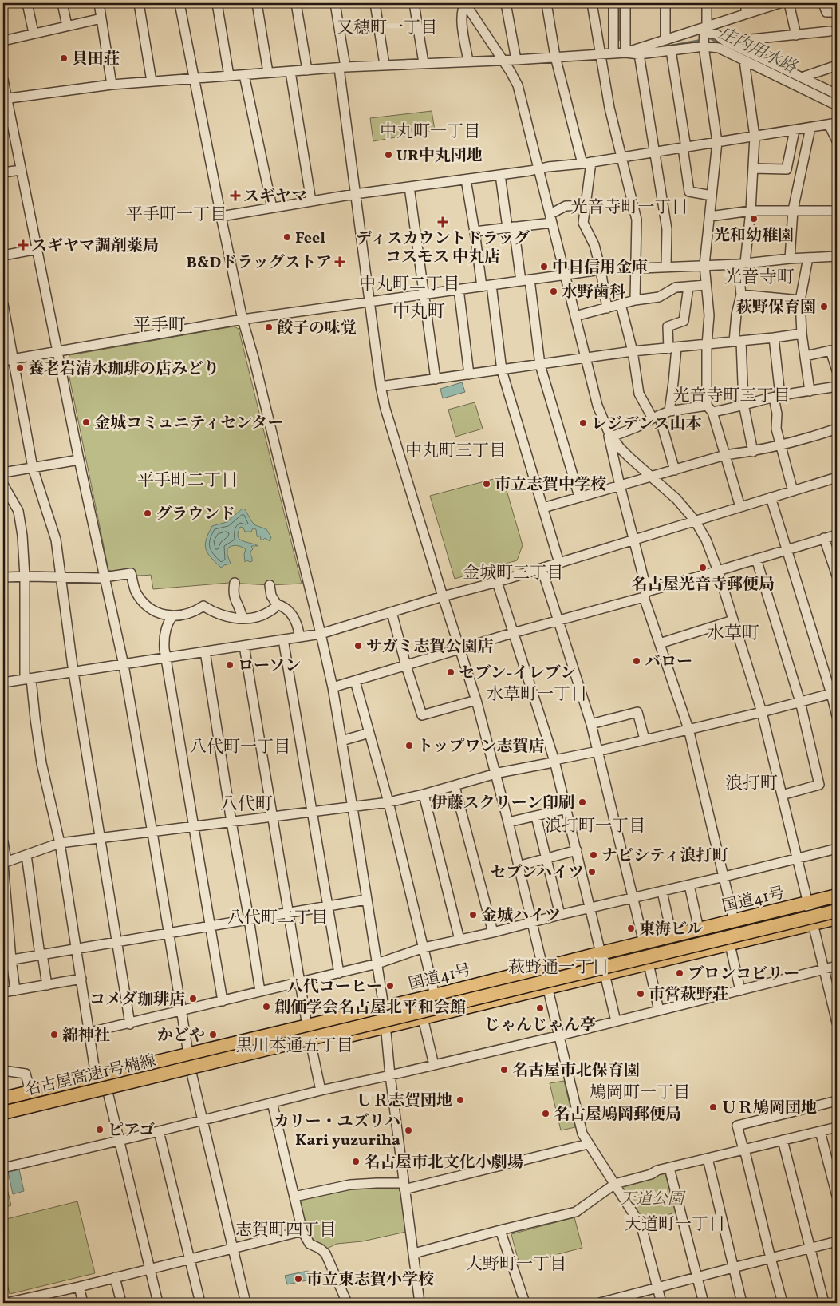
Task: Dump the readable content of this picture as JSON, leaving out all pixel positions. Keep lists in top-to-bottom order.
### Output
{
  "streets": {
    "highway": ["国道41号", "名古屋高速1号楠線"]
  },
  "districts": [
    "又穂町一丁目",
    "中丸町一丁目",
    "光音寺町一丁目",
    "平手町一丁目",
    "光音寺町",
    "中丸町二丁目",
    "中丸町",
    "平手町",
    "光音寺町三丁目",
    "中丸町三丁目",
    "平手町二丁目",
    "金城町三丁目",
    "水草町",
    "水草町一丁目",
    "八代町一丁目",
    "浪打町",
    "八代町",
    "浪打町一丁目",
    "八代町二丁目",
    "萩野通一丁目",
    "黒川本通五丁目",
    "鳩岡町一丁目",
    "天道町一丁目",
    "志賀町四丁目",
    "大野町一丁目"
  ],
  "water": ["庄内用水路"],
  "parks": ["天道公園"],
  "places": {
    "other": [
      "貝田荘",
      "UR中丸団地",
      "光和幼稚園",
      "Feel",
      "中日信用金庫",
      "水野歯科",
      "萩野保育園",
      "餃子の味覚",
      "養老岩清水珈琲の店みどり",
      "金城コミュニティセンター",
      "レジデンス山本",
      "市立志賀中学校",
      "グラウンド",
      "名古屋光音寺郵便局",
      "サガミ志賀公園店",
      "バロー",
      "ローソン",
      "セブン-イレブン",
      "トップワン志賀店",
      "伊藤スクリーン印刷",
      "ナビシティ浪打町",
      "セブンハイツ",
      "金城ハイツ",
      "東海ビル",
      "ブロンコビリー",
      "八代コーヒー",
      "市営萩野荘",
      "コメダ珈琲店",
      "創価学会名古屋北平和会館",
      "じゃんじゃん亭",
      "綿神社",
      "かどや",
      "名古屋市北保育園",
      "ＵＲ志賀団地",
      "ＵＲ鳩岡団地",
      "名古屋鳩岡郵便局",
      "ピアゴ",
      "カリー・ユズリハ Kari yuzuriha",
      "名古屋市北文化小劇場",
      "市立東志賀小学校"
    ],
    "health": [
      "スギヤマ",
      "ディスカウントドラッグ コスモス 中丸店",
      "スギヤマ調剤薬局",
      "B&Dドラッグストア"
    ]
  }
}
